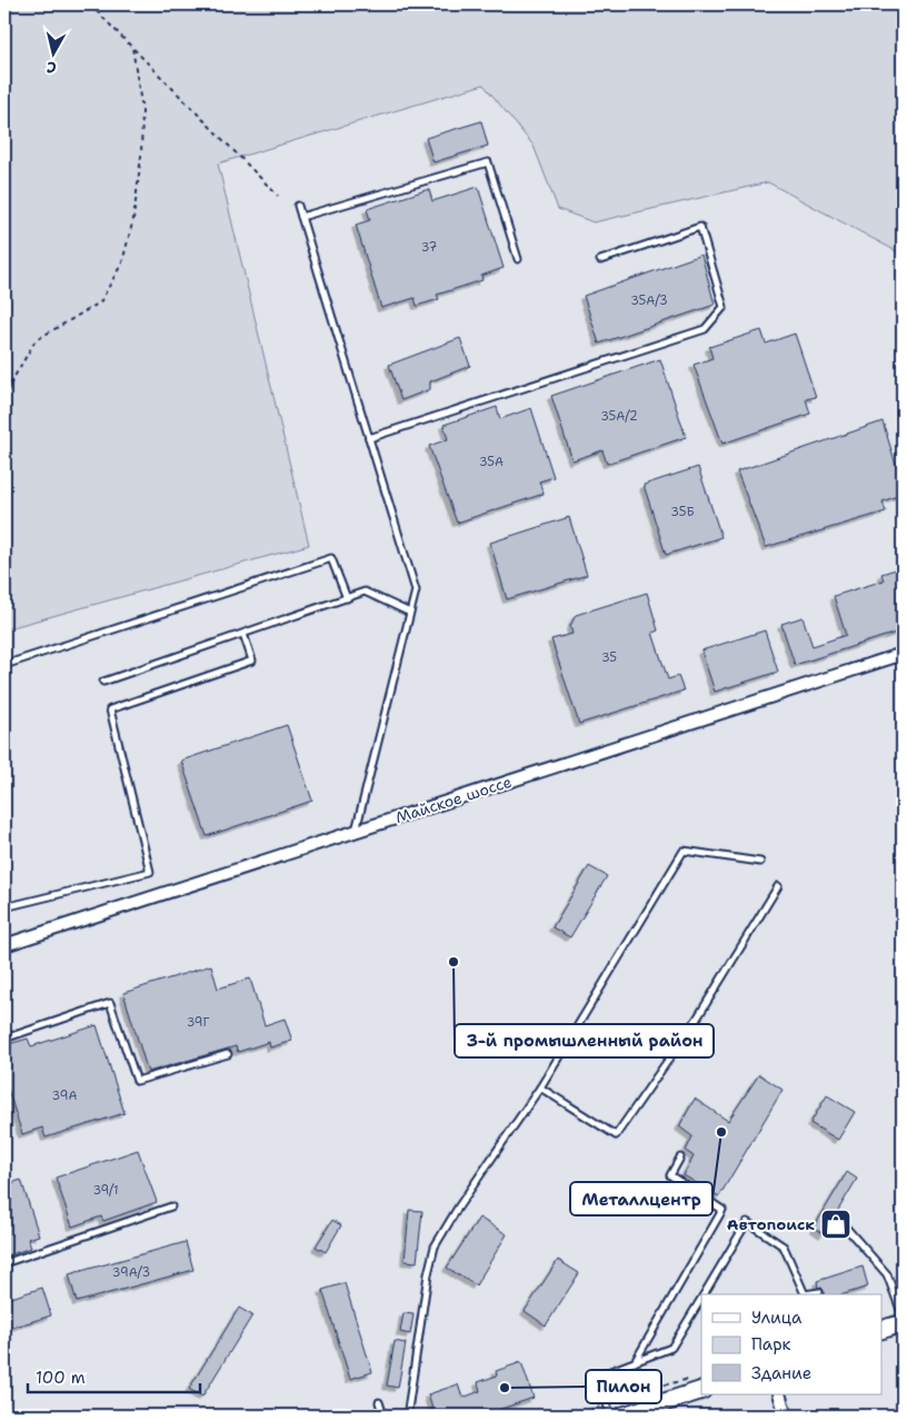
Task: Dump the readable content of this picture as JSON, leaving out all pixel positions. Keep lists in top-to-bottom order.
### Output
{
  "streets": {
    "street": ["Майское шоссе"]
  },
  "places": {
    "other": ["3-й промышленный район", "Металлцентр", "Пилон"],
    "shop": ["Автопоиск"]
  },
  "house_numbers": [
    "37",
    "35А/3",
    "35А/2",
    "35А",
    "35Б",
    "35",
    "39Г",
    "39А",
    "39/1",
    "39А/3"
  ],
  "legend": ["Улица", "Парк", "Здание"],
  "scale_bar": "100 m",
  "north": "bottom"
}
